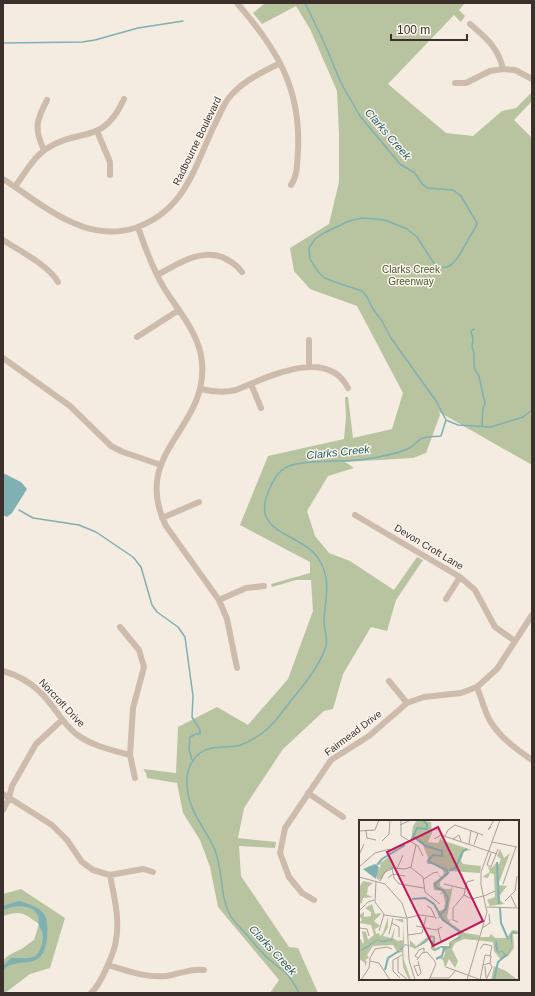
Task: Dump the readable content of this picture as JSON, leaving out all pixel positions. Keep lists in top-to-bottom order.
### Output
{
  "streets": {
    "street": [
      "Radbourne Boulevard",
      "Devon Croft Lane",
      "Norcroft Drive",
      "Fairmead Drive"
    ]
  },
  "crossings": [
    ["Devon Croft Lane", "Fairmead Drive"]
  ],
  "water": ["Clarks Creek"],
  "parks": ["Clarks Creek Greenway"],
  "scale_bar": "100 m"
}
